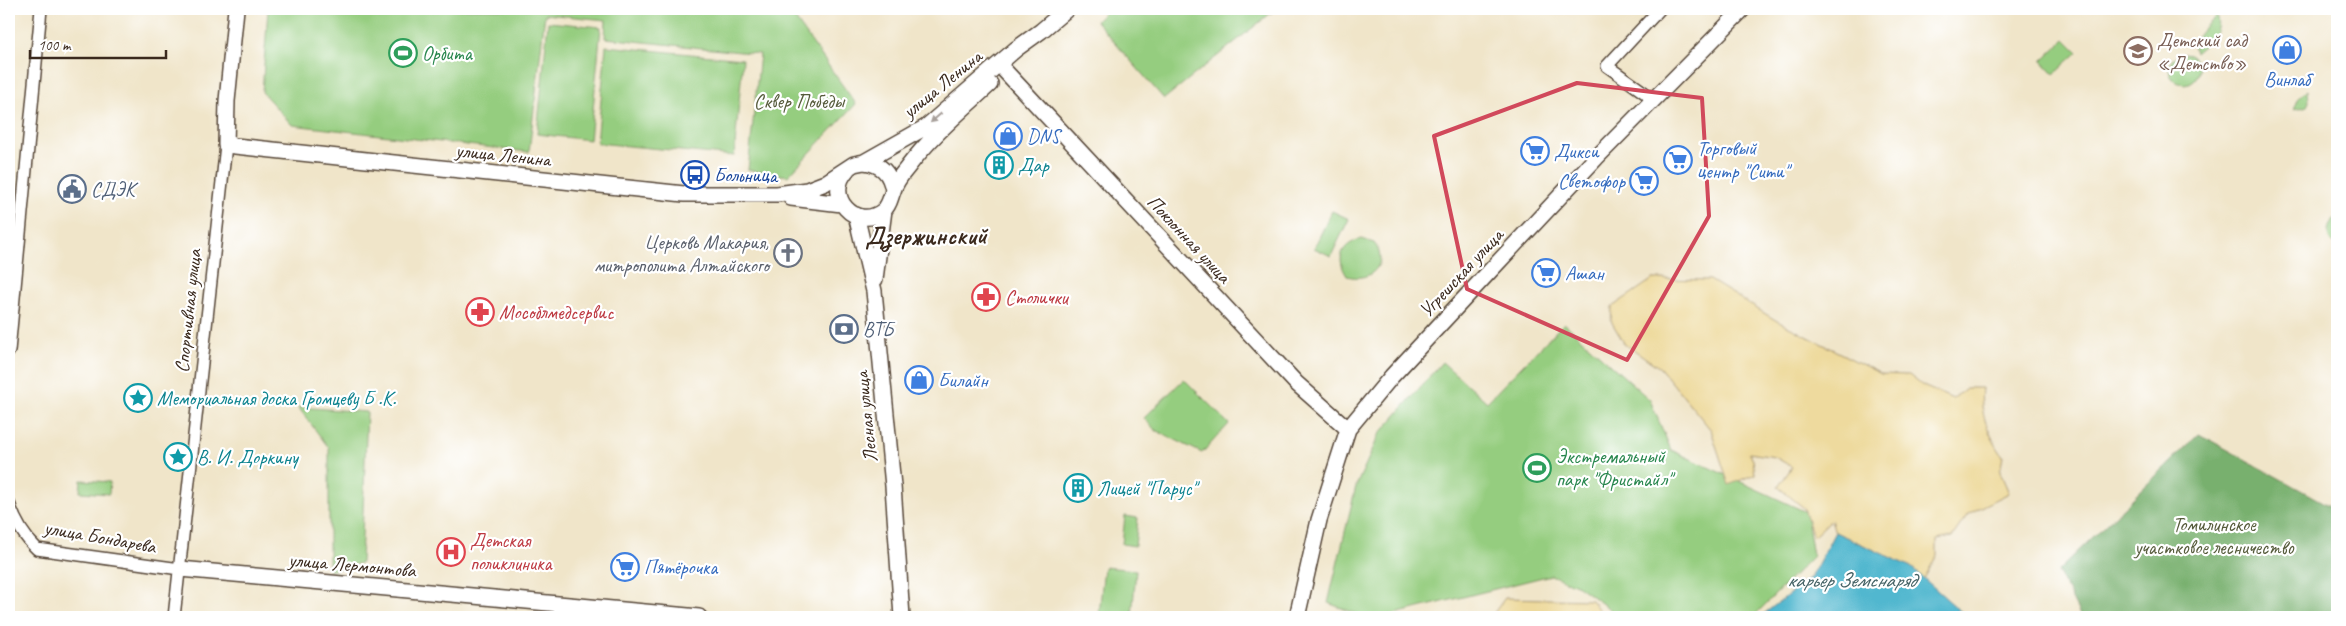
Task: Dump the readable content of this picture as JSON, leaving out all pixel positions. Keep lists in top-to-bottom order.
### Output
{
  "streets": {
    "street": [
      "улица Ленина",
      "Поклонная улица",
      "Угрешская улица",
      "Спортивная улица",
      "Лесная улица",
      "улица Бондарева",
      "улица Лермонтова"
    ]
  },
  "crossings": [
    ["улица Ленина", "Поклонная улица"],
    ["улица Ленина", "Спортивная улица"],
    ["улица Ленина", "Лесная улица"],
    ["Поклонная улица", "Угрешская улица"],
    ["Спортивная улица", "улица Бондарева"],
    ["Спортивная улица", "улица Лермонтова"],
    ["улица Бондарева", "улица Лермонтова"]
  ],
  "districts": ["Дзержинский"],
  "water": ["карьер Земснаряд"],
  "parks": ["Сквер Победы", "Томилинское участковое лесничество"],
  "places": {
    "shop": ["Винлаб", "DNS", "Билайн"],
    "school or university": ["Детский сад «Детство»"],
    "sports": ["Орбита", "Экстремальный парк \"Фристайл\""],
    "supermarket": [
      "Дикси",
      "Торговый центр \"Сити\"",
      "Светофор",
      "Ашан",
      "Пятёрочка"
    ],
    "building": ["Дар", "Лицей \"Парус\""],
    "bus stop": ["Больница"],
    "public building": ["СДЭК"],
    "church": ["Церковь Макария, митрополита Алтайского"],
    "pharmacy": ["Столички", "Мособлмедсервис"],
    "bank": ["ВТБ"],
    "place": ["Мемориальная доска Громцеву Б .К.", "В. И. Доркину"],
    "hospital": ["Детская поликлиника"]
  },
  "scale_bar": "100 m"
}
